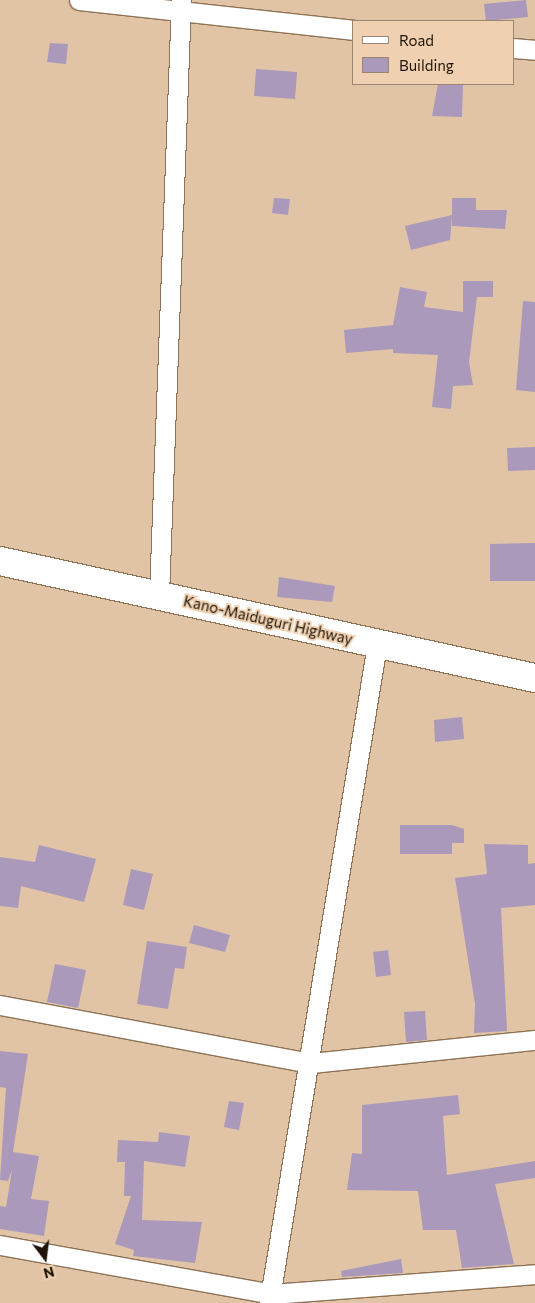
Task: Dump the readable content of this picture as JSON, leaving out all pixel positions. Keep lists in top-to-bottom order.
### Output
{
  "streets": {
    "highway": ["Kano-Maiduguri Highway"]
  },
  "legend": ["Road", "Building"],
  "north": "bottom"
}
